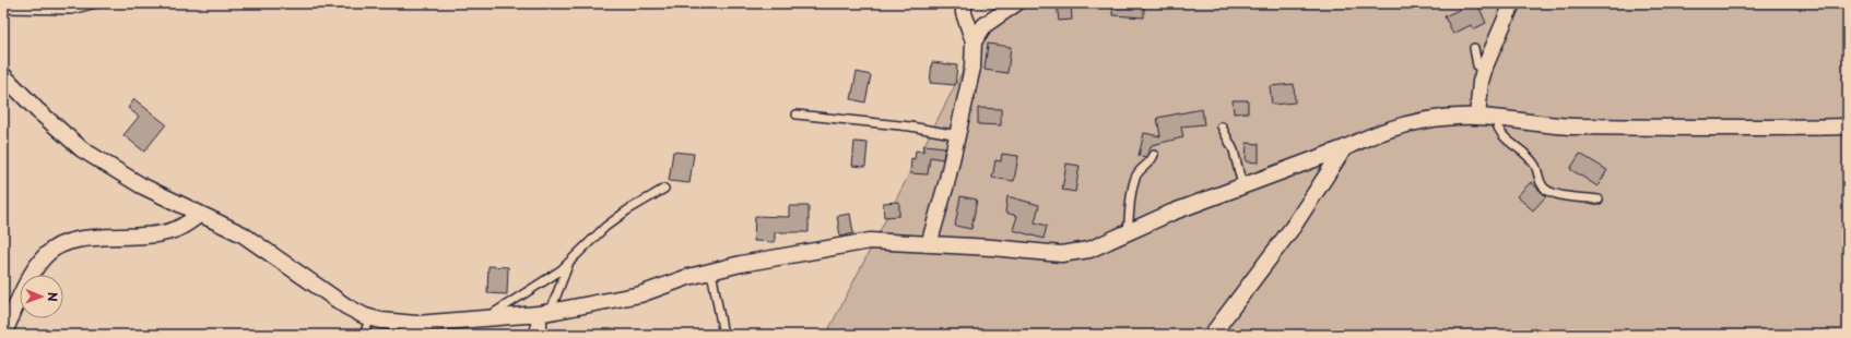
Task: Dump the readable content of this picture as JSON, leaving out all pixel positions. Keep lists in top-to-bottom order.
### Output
{
  "north": "right"
}
